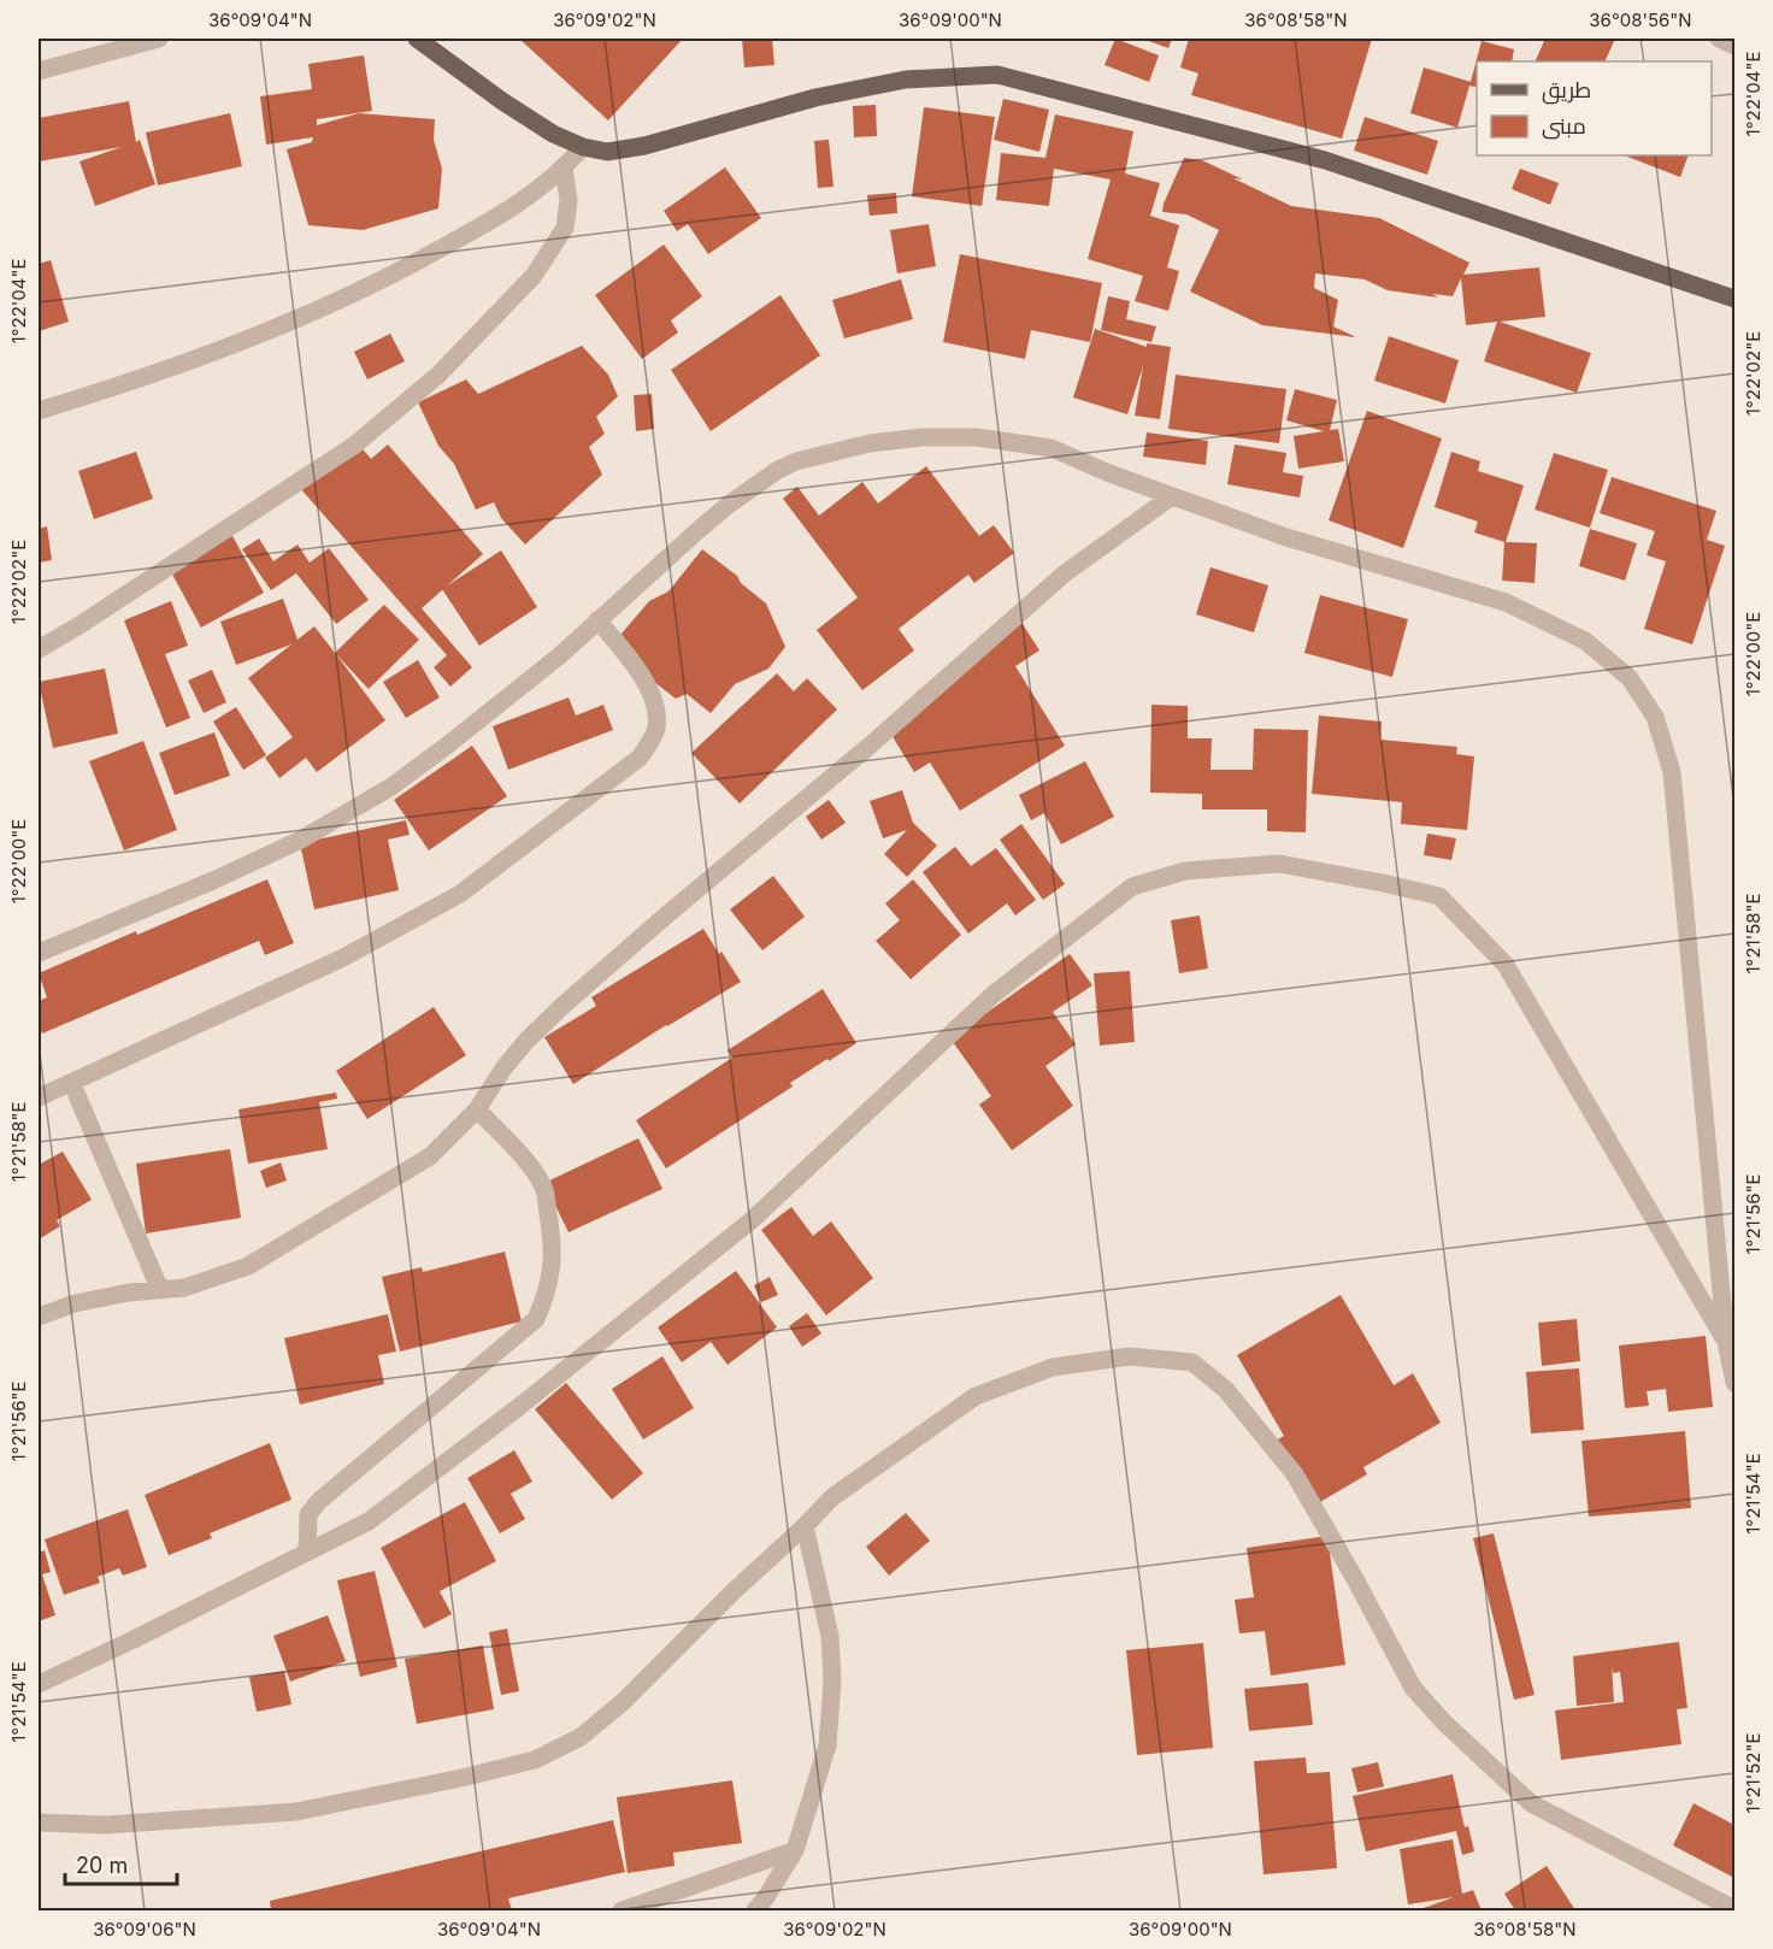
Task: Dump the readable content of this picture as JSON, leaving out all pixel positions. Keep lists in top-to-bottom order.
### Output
{
  "legend": ["طريق", "مبنى"],
  "scale_bar": "20 m",
  "coordinates": [
    "36°09'04\"N",
    "36°09'02\"N",
    "36°09'00\"N",
    "36°08'58\"N",
    "36°08'56\"N",
    "1°22'04\"E",
    "1°22'02\"E",
    "1°22'00\"E",
    "1°21'58\"E",
    "1°21'56\"E",
    "1°21'54\"E",
    "1°21'52\"E",
    "36°09'06\"N"
  ]
}
